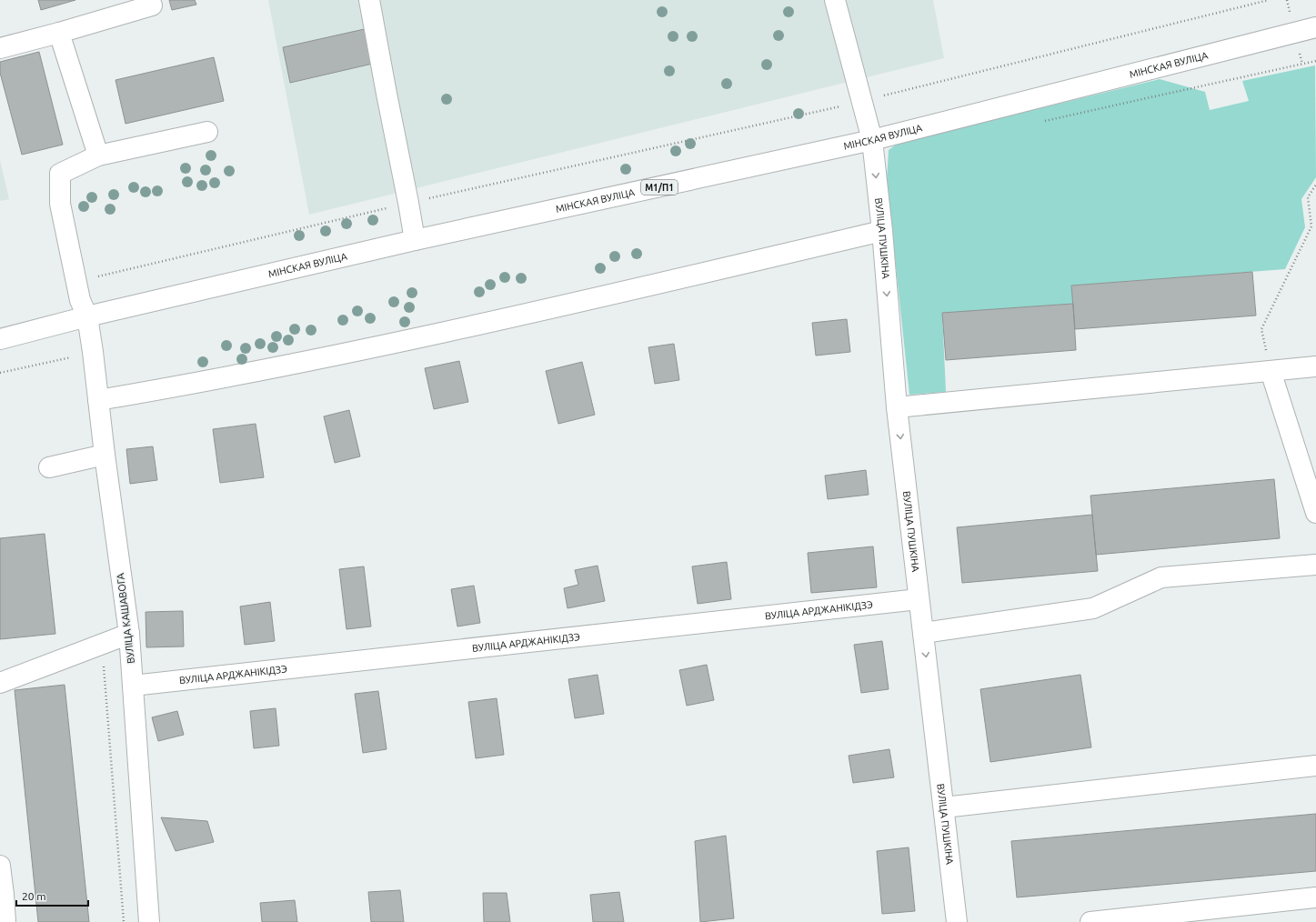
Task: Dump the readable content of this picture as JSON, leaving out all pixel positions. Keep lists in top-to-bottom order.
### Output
{
  "streets": {
    "street": [
      "МІНСКАЯ ВУЛІЦА",
      "М1/П1",
      "ВУЛІЦА ПУШКІНА",
      "ВУЛІЦА АРДЖАНІКІДЗЭ",
      "ВУЛІЦА КАШАВОГА"
    ]
  },
  "crossings": [
    ["МІНСКАЯ ВУЛІЦА", "ВУЛІЦА ПУШКІНА"],
    ["МІНСКАЯ ВУЛІЦА", "ВУЛІЦА КАШАВОГА"],
    ["ВУЛІЦА ПУШКІНА", "ВУЛІЦА АРДЖАНІКІДЗЭ"],
    ["ВУЛІЦА АРДЖАНІКІДЗЭ", "ВУЛІЦА КАШАВОГА"]
  ],
  "one_way": ["ВУЛІЦА ПУШКІНА"],
  "scale_bar": "20 m"
}
